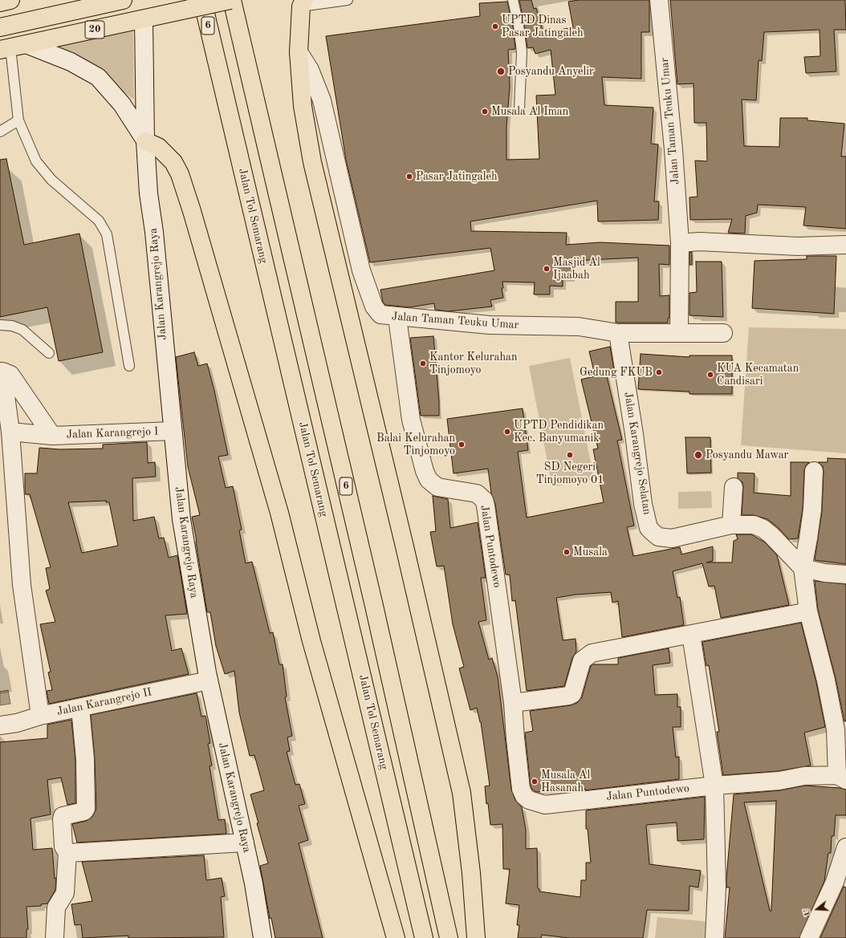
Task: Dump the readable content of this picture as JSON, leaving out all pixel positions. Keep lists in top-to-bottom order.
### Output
{
  "streets": {
    "highway": ["6", "20", "Jalan Tol Semarang"],
    "street": [
      "Jalan Taman Teuku Umar",
      "Jalan Karangrejo Raya",
      "Jalan Karangrejo I",
      "Jalan Karangrejo Selatan",
      "Jalan Puntodewo",
      "Jalan Karangrejo II"
    ]
  },
  "crossings": [
    ["6", "20"],
    ["20", "Jalan Tol Semarang"],
    ["20", "Jalan Karangrejo Raya"],
    ["Jalan Taman Teuku Umar", "Jalan Karangrejo Selatan"],
    ["Jalan Taman Teuku Umar", "Jalan Puntodewo"],
    ["Jalan Karangrejo Raya", "Jalan Karangrejo I"],
    ["Jalan Karangrejo Raya", "Jalan Karangrejo II"]
  ],
  "places": [
    "UPTD Dinas Pasar Jatingaleh",
    "Posyandu Anyelir",
    "Musala Al Iman",
    "Pasar Jatingaleh",
    "Masjid Al Ijaabah",
    "Kantor Kelurahan Tinjomoyo",
    "Gedung FKUB",
    "KUA Kecamatan Candisari",
    "UPTD Pendidikan Kec. Banyumanik",
    "Balai Kelurahan Tinjomoyo",
    "SD Negeri Tinjomoyo 01",
    "Posyandu Mawar",
    "Musala",
    "Musala Al Hasanah"
  ],
  "north": "left"
}
